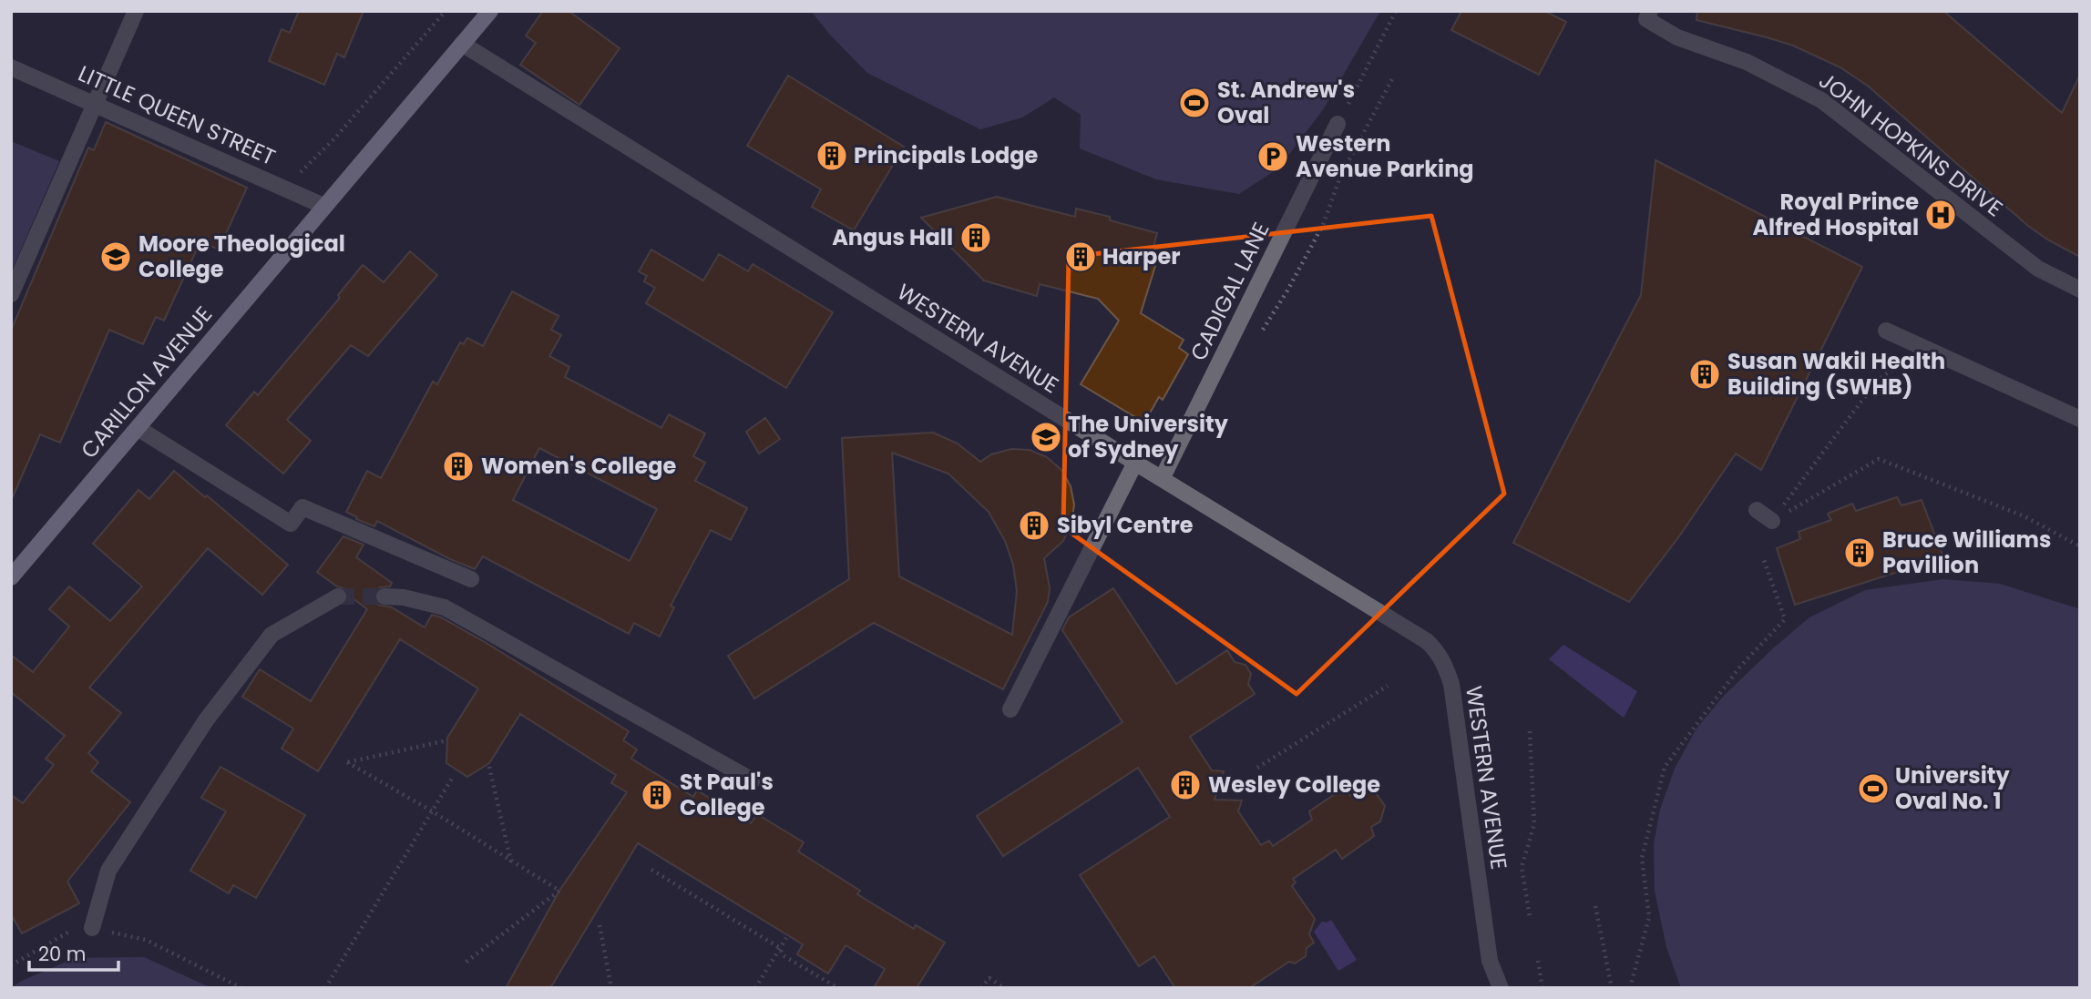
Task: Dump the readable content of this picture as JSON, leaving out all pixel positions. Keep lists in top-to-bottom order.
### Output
{
  "streets": {
    "main road": ["CARILLON AVENUE"],
    "street": [
      "LITTLE QUEEN STREET",
      "JOHN HOPKINS DRIVE",
      "CADIGAL LANE",
      "WESTERN AVENUE"
    ]
  },
  "crossings": [
    ["LITTLE QUEEN STREET", "CARILLON AVENUE"],
    ["CADIGAL LANE", "WESTERN AVENUE"],
    ["WESTERN AVENUE", "CARILLON AVENUE"]
  ],
  "places": {
    "sports": ["St. Andrew's Oval", "University Oval No. 1"],
    "building": [
      "Principals Lodge",
      "Angus Hall",
      "Harper",
      "Susan Wakil Health Building (SWHB)",
      "Women's College",
      "Sibyl Centre",
      "Bruce Williams Pavillion",
      "Wesley College",
      "St Paul's College"
    ],
    "parking": ["Western Avenue Parking"],
    "hospital": ["Royal Prince Alfred Hospital"],
    "school or university": ["Moore Theological College", "The University of Sydney"]
  },
  "scale_bar": "20 m"
}
